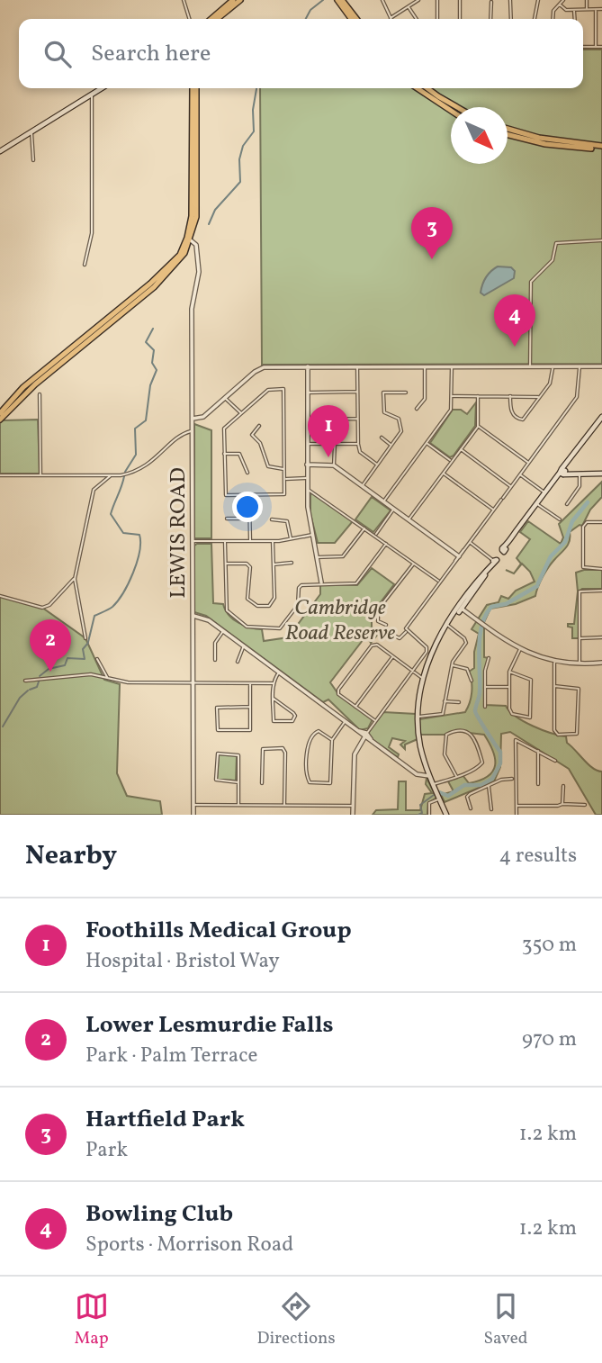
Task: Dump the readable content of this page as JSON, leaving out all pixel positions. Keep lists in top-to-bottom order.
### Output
{
  "streets": {
    "street": ["LEWIS ROAD"]
  },
  "parks": ["Cambridge Road Reserve"],
  "north": "bottom right",
  "page": {
    "search": "Search here",
    "pins": [
      "3",
      "4",
      "1",
      "2"
    ],
    "heading": ["Nearby", "4 results"],
    "list": [
      {
        "mark": "1",
        "name": "Foothills Medical Group",
        "note": "Hospital · Bristol Way",
        "value": "350 m"
      },
      {
        "mark": "2",
        "name": "Lower Lesmurdie Falls",
        "note": "Park · Palm Terrace",
        "value": "970 m"
      },
      {
        "mark": "3",
        "name": "Hartfield Park",
        "note": "Park",
        "value": "1.2 km"
      },
      {
        "mark": "4",
        "name": "Bowling Club",
        "note": "Sports · Morrison Road",
        "value": "1.2 km"
      }
    ],
    "nav": ["Map", "Directions", "Saved"]
  }
}
